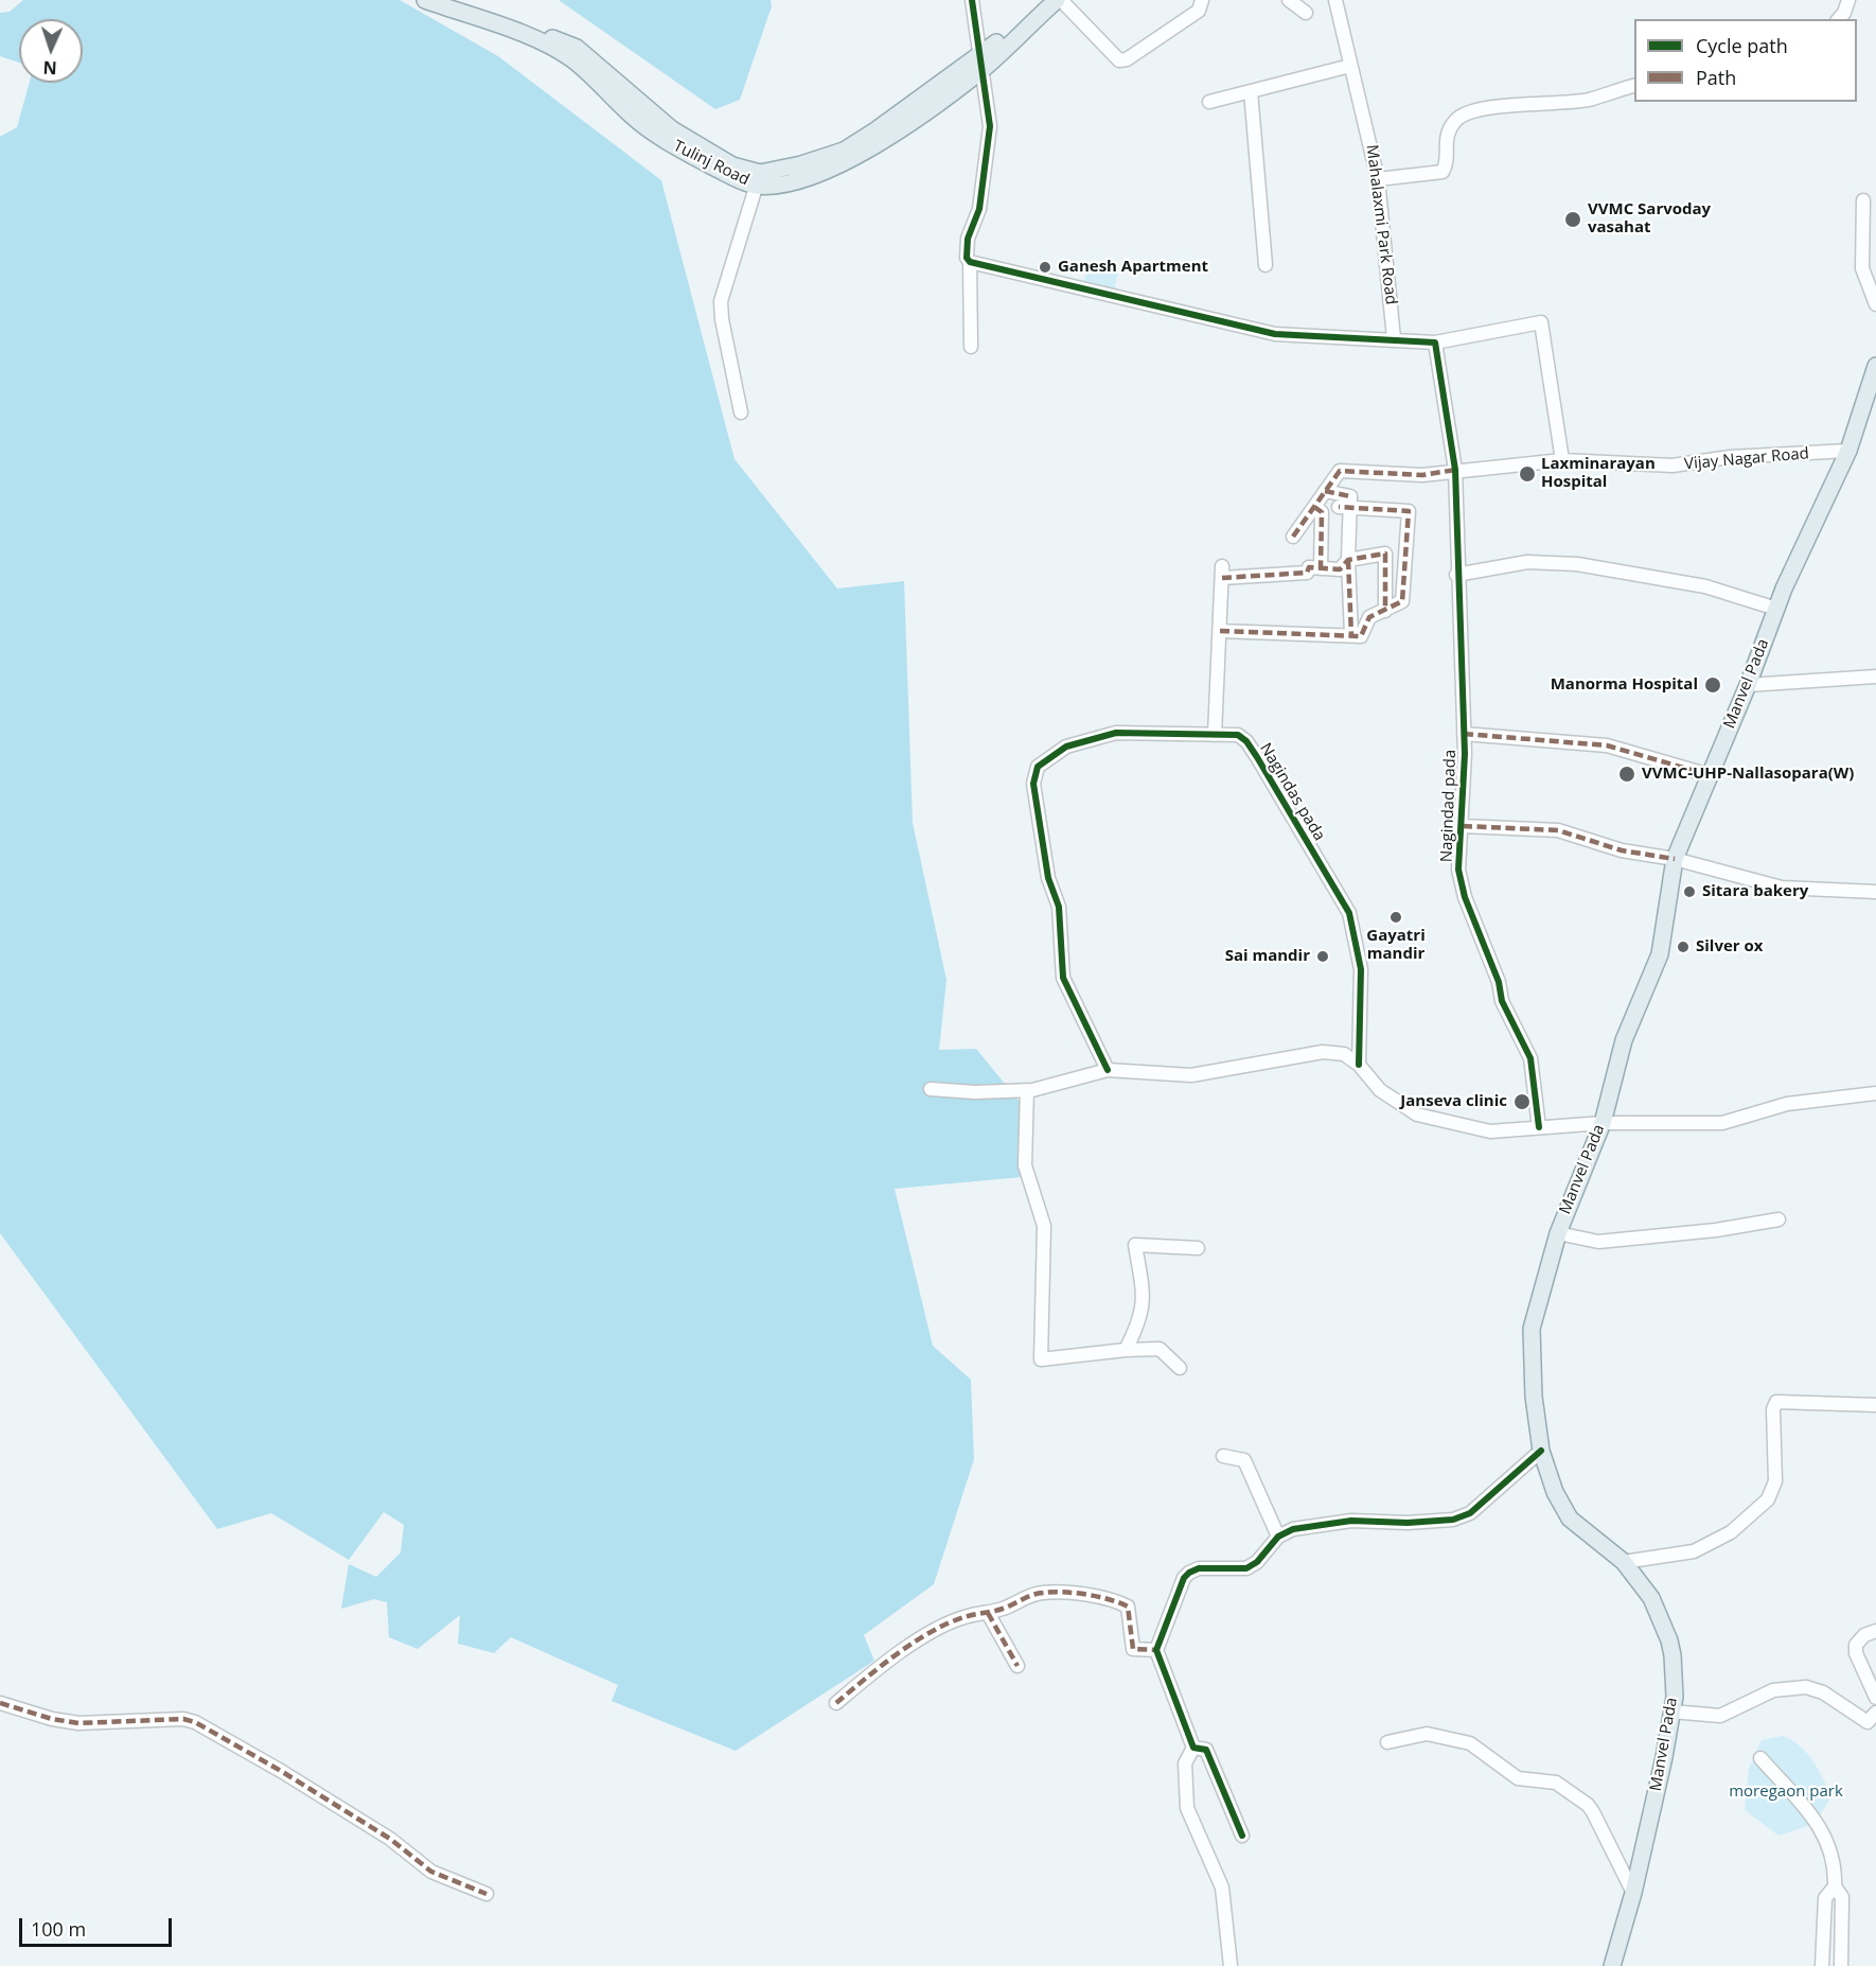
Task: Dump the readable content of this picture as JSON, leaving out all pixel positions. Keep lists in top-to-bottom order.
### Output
{
  "streets": {
    "main road": ["Tulinj Road", "Manvel Pada"],
    "street": [
      "Mahalaxmi Park Road",
      "Vijay Nagar Road",
      "Nagindas pada",
      "Nagindad pada"
    ]
  },
  "crossings": [
    ["Vijay Nagar Road", "Manvel Pada"],
    ["Vijay Nagar Road", "Nagindad pada"]
  ],
  "parks": ["moregaon park"],
  "places": [
    "VVMC Sarvoday vasahat",
    "Ganesh Apartment",
    "Laxminarayan Hospital",
    "Manorma Hospital",
    "VVMC-UHP-Nallasopara(W)",
    "Sitara bakery",
    "Gayatri mandir",
    "Silver ox",
    "Sai mandir",
    "Janseva clinic"
  ],
  "legend": ["Cycle path", "Path"],
  "scale_bar": "100 m",
  "north": "bottom"
}
